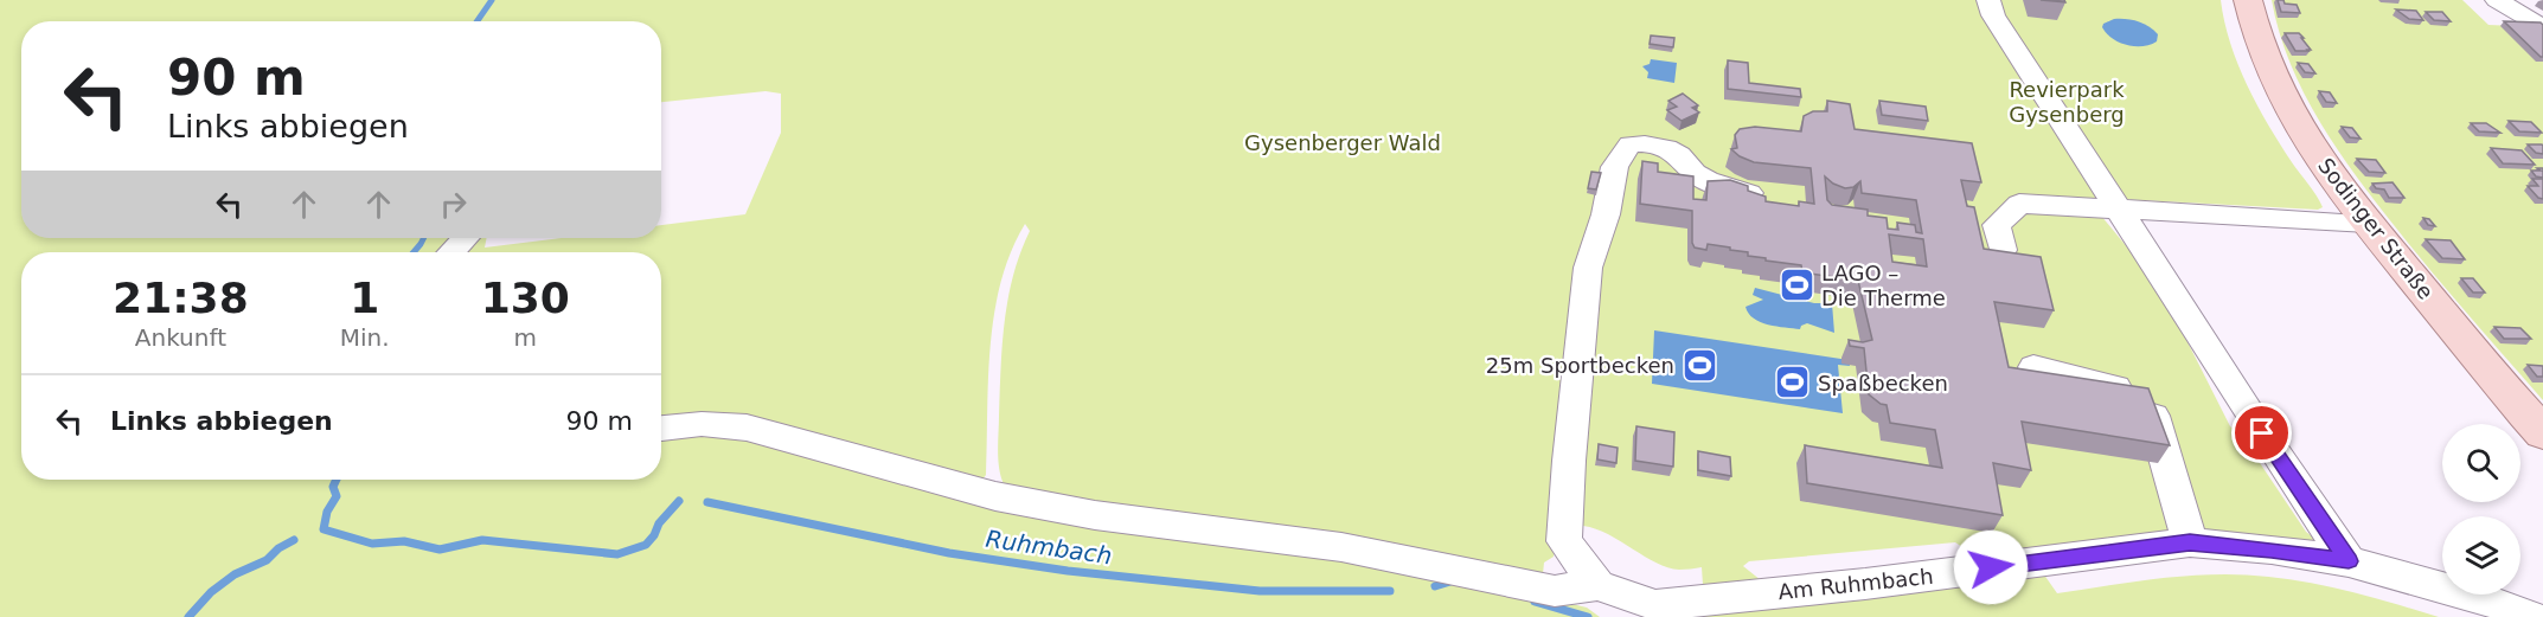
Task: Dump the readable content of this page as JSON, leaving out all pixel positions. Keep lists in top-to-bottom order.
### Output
{
  "streets": {
    "main road": ["Sodinger Straße"],
    "street": ["Am Ruhmbach"]
  },
  "water": ["Ruhmbach"],
  "parks": ["Revierpark Gysenberg", "Gysenberger Wald"],
  "places": {
    "sports": ["LAGO – Die Therme", "25m Sportbecken", "Spaßbecken"]
  },
  "page": {
    "turn": ["90 m", "Links abbiegen"],
    "eta": [
      "21:38",
      "Ankunft",
      "1",
      "Min.",
      "130",
      "m"
    ],
    "list": [
      {
        "name": "Links abbiegen",
        "value": "90 m"
      }
    ]
  }
}
